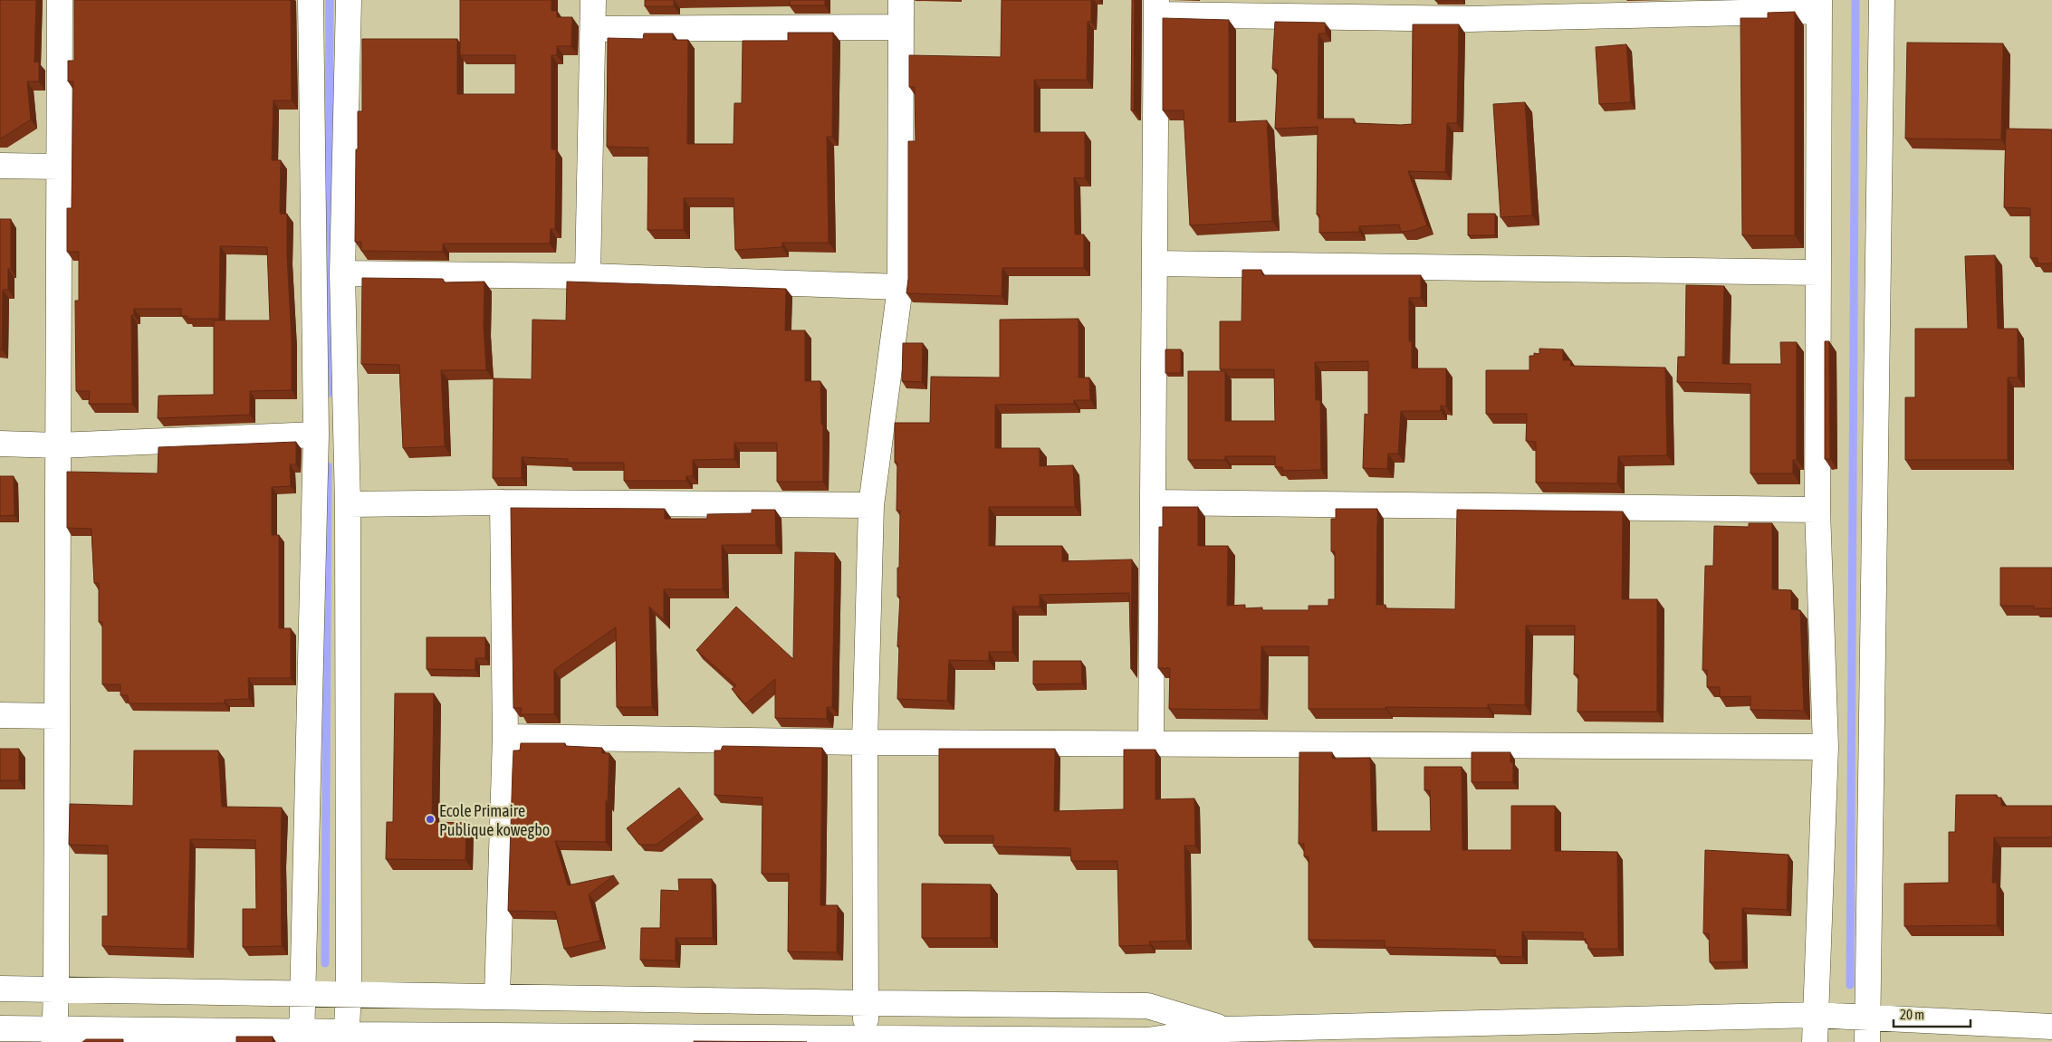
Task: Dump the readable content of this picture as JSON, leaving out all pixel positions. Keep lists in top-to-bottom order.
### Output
{
  "places": ["Ecole Primaire Publique kowegbo"],
  "scale_bar": "20 m"
}
